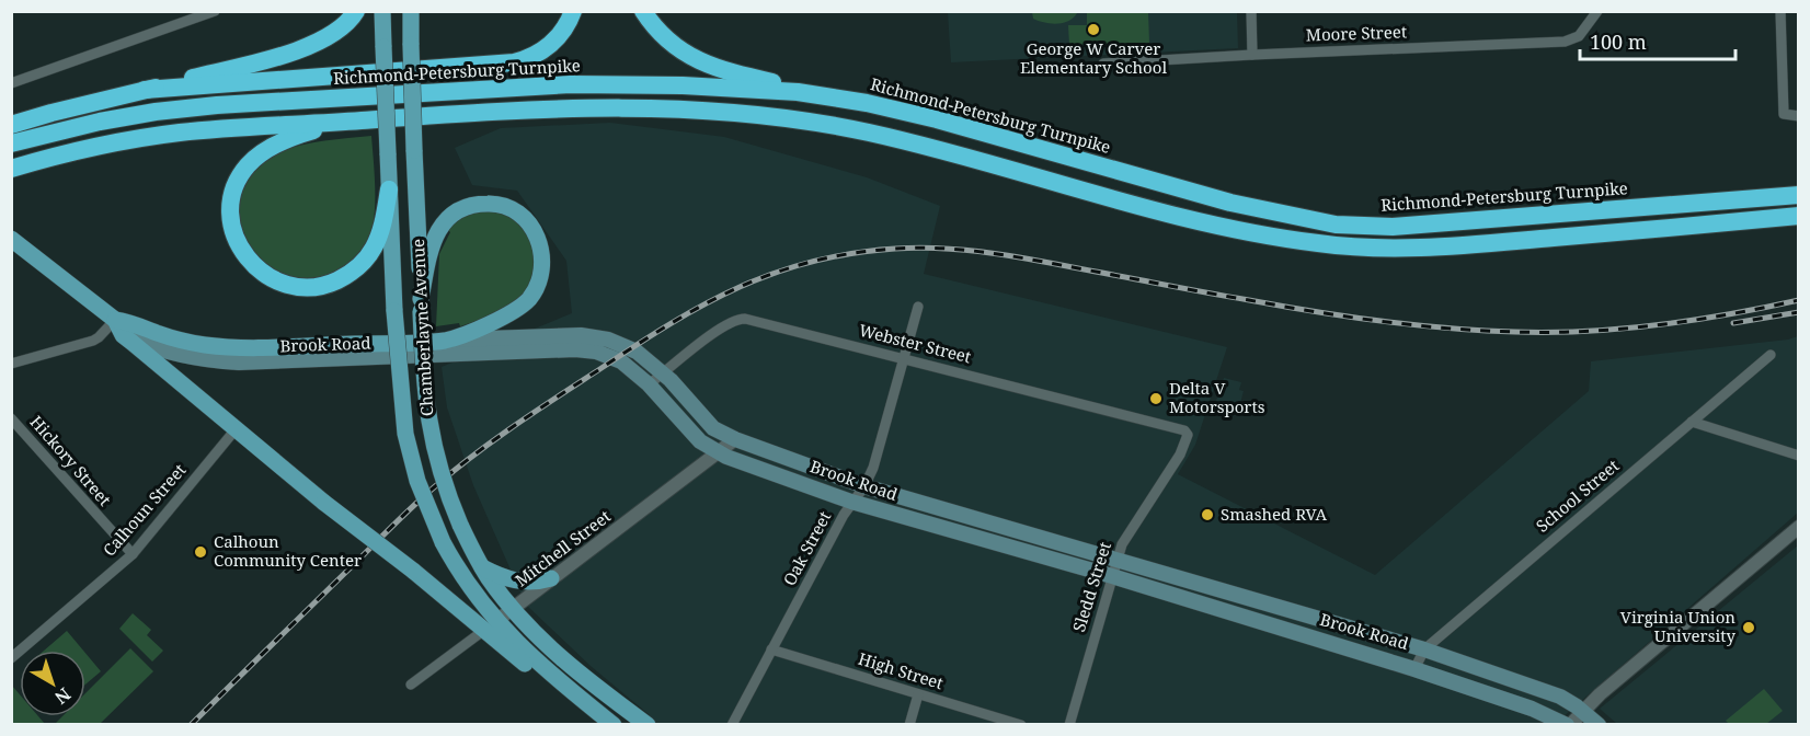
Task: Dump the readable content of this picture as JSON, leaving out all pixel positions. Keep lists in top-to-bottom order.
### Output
{
  "streets": {
    "highway": ["Richmond-Petersburg Turnpike"],
    "main road": ["Chamberlayne Avenue", "Brook Road"],
    "street": [
      "Moore Street",
      "Webster Street",
      "Hickory Street",
      "School Street",
      "Calhoun Street",
      "Mitchell Street",
      "Oak Street",
      "Sledd Street",
      "High Street"
    ]
  },
  "crossings": [
    ["Chamberlayne Avenue", "Brook Road"],
    ["Chamberlayne Avenue", "Calhoun Street"],
    ["Chamberlayne Avenue", "Mitchell Street"],
    ["Webster Street", "Brook Road"],
    ["Webster Street", "Oak Street"],
    ["Webster Street", "Sledd Street"],
    ["Brook Road", "School Street"],
    ["Brook Road", "Mitchell Street"],
    ["Brook Road", "Oak Street"],
    ["Brook Road", "Sledd Street"],
    ["Hickory Street", "Calhoun Street"],
    ["Oak Street", "High Street"]
  ],
  "places": [
    "George W Carver Elementary School",
    "Delta V Motorsports",
    "Smashed RVA",
    "Calhoun Community Center",
    "Virginia Union University"
  ],
  "scale_bar": "100 m",
  "north": "bottom right"
}
